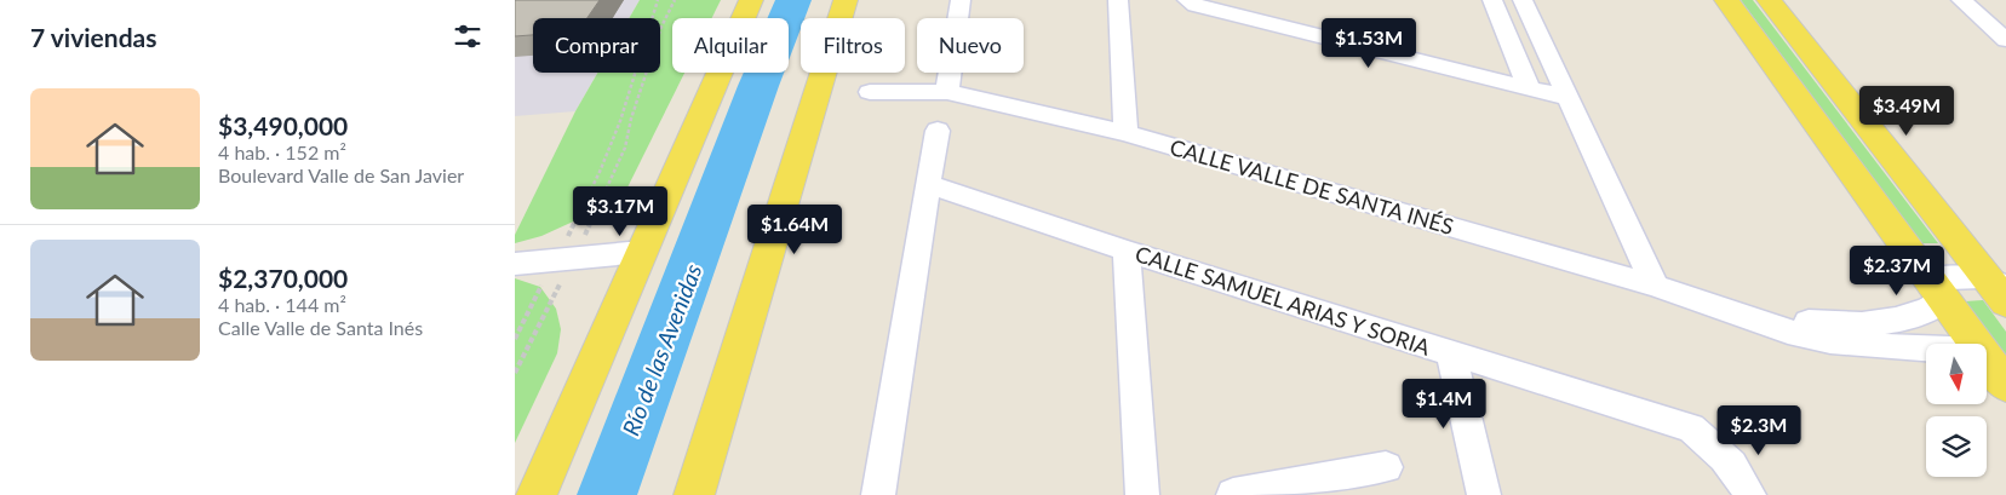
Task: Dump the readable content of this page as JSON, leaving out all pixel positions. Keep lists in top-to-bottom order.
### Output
{
  "streets": {
    "street": ["CALLE VALLE DE SANTA INÉS", "CALLE SAMUEL ARIAS Y SORIA"]
  },
  "water": ["Río de las Avenidas"],
  "north": "bottom",
  "page": {
    "heading": "7 viviendas",
    "price": [
      "$1.53M",
      "$3.49M",
      "$3.17M",
      "$1.64M",
      "$2.37M",
      "$1.4M",
      "$2.3M"
    ],
    "chip": [
      "Comprar",
      "Alquilar",
      "Filtros",
      "Nuevo"
    ],
    "list": [
      {
        "name": "$3,490,000",
        "note": "4 hab. · 152 m² · Boulevard Valle de San Javier"
      },
      {
        "name": "$2,370,000",
        "note": "4 hab. · 144 m² · Calle Valle de Santa Inés"
      }
    ]
  }
}
